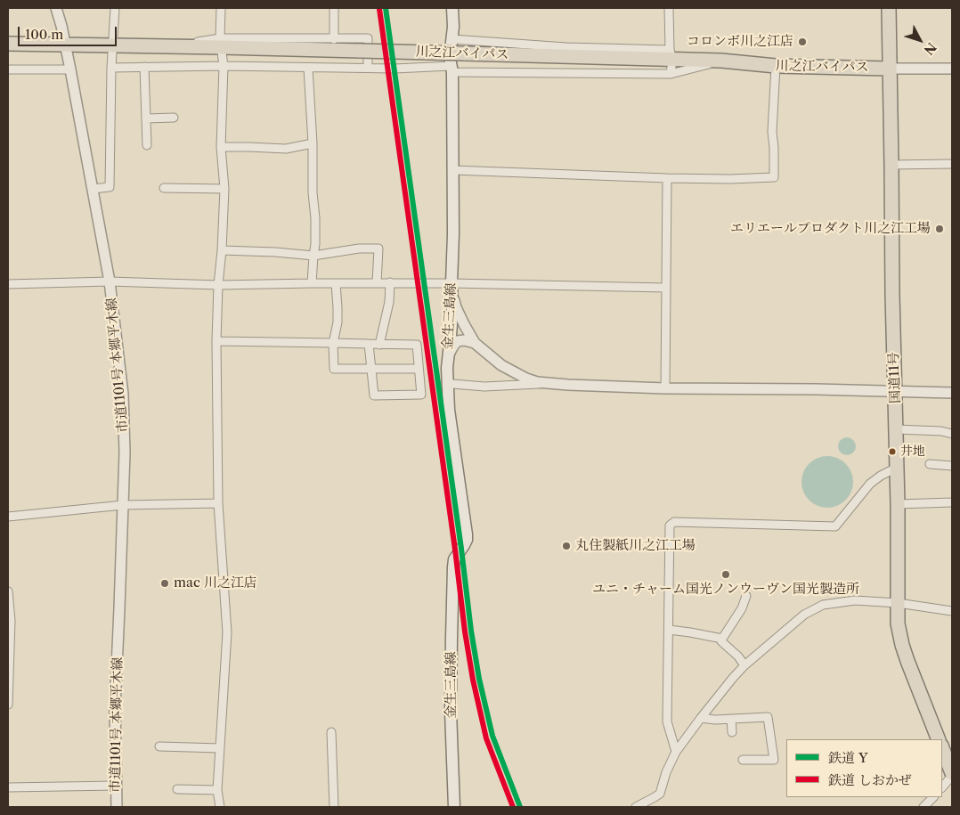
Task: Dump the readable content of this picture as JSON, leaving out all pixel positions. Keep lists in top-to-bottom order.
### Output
{
  "streets": {
    "highway": ["川之江バイパス", "国道11号"],
    "main road": ["金生三島線"],
    "street": ["市道1101号 本郷平木線"]
  },
  "crossings": [
    ["川之江バイパス", "市道1101号 本郷平木線"],
    ["川之江バイパス", "国道11号"]
  ],
  "places": [
    "コロンボ川之江店",
    "エリエールプロダクト川之江工場",
    "井地",
    "丸住製紙川之江工場",
    "ユニ・チャーム国光ノンウーヴン国光製造所",
    "mac 川之江店"
  ],
  "lines": ["rail line Y", "rail line しおかぜ"],
  "legend": ["鉄道 Y", "鉄道 しおかぜ"],
  "scale_bar": "100 m",
  "north": "bottom right"
}
